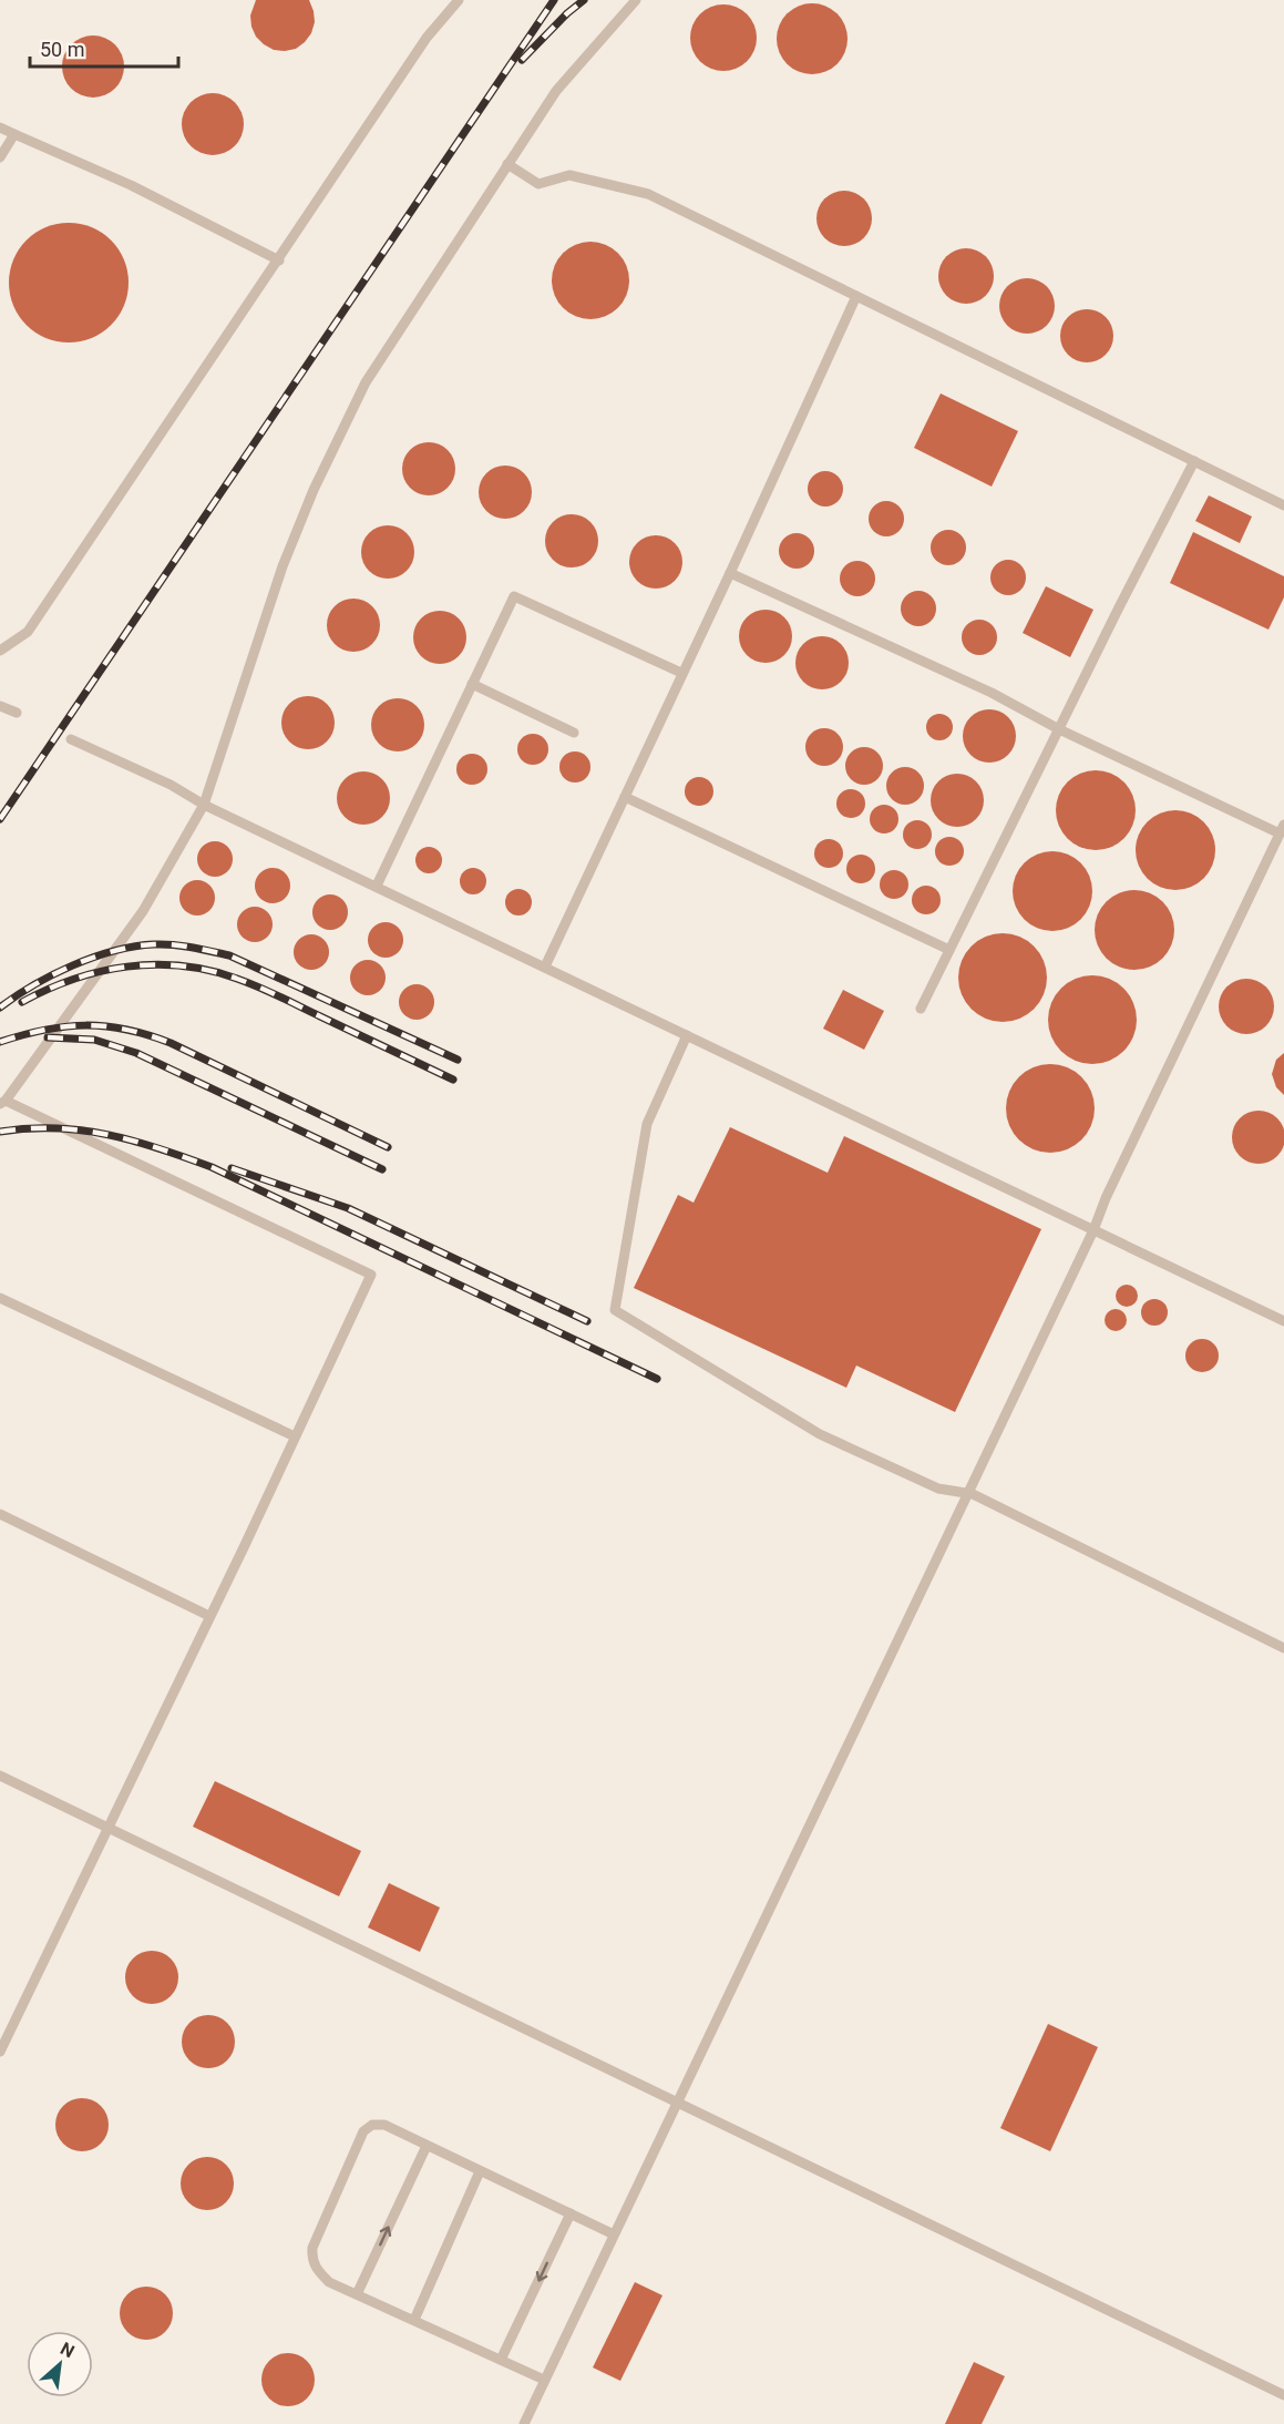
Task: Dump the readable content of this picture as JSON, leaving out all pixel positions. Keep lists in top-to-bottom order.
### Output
{
  "scale_bar": "50 m",
  "north": "top right"
}
